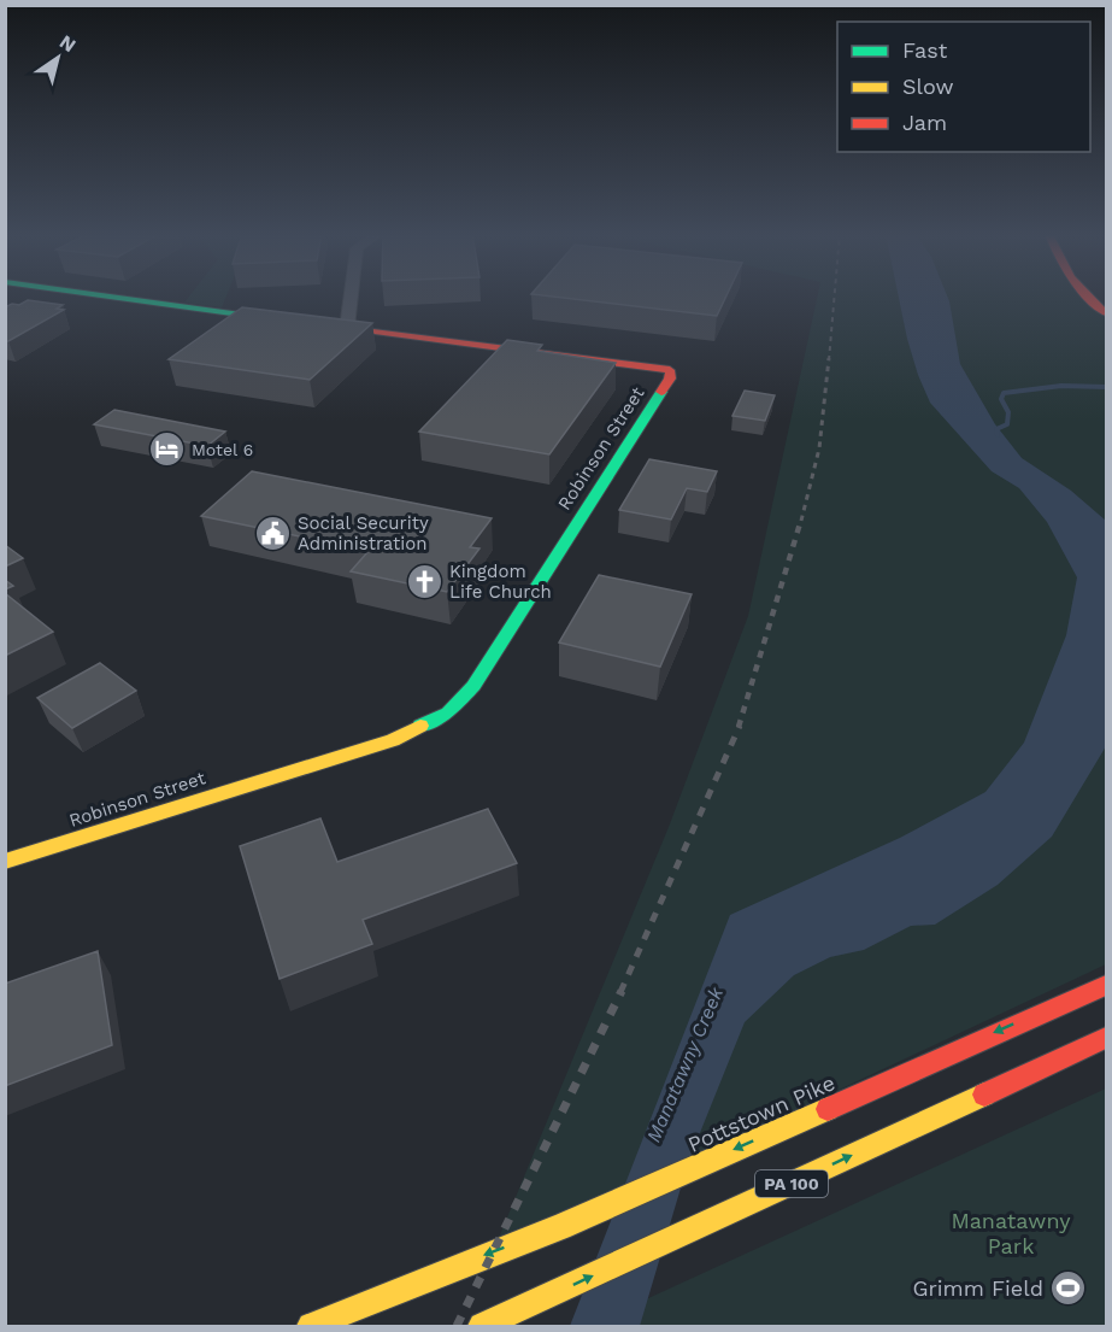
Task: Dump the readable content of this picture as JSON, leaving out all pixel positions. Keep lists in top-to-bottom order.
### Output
{
  "streets": {
    "main road": ["Robinson Street", "Pottstown Pike", "PA 100"]
  },
  "water": ["Manatawny Creek"],
  "parks": ["Manatawny Park"],
  "places": {
    "hotel": ["Motel 6"],
    "public building": ["Social Security Administration"],
    "church": ["Kingdom Life Church"],
    "sports": ["Grimm Field"]
  },
  "legend": ["Fast", "Slow", "Jam"],
  "north": "top right"
}
